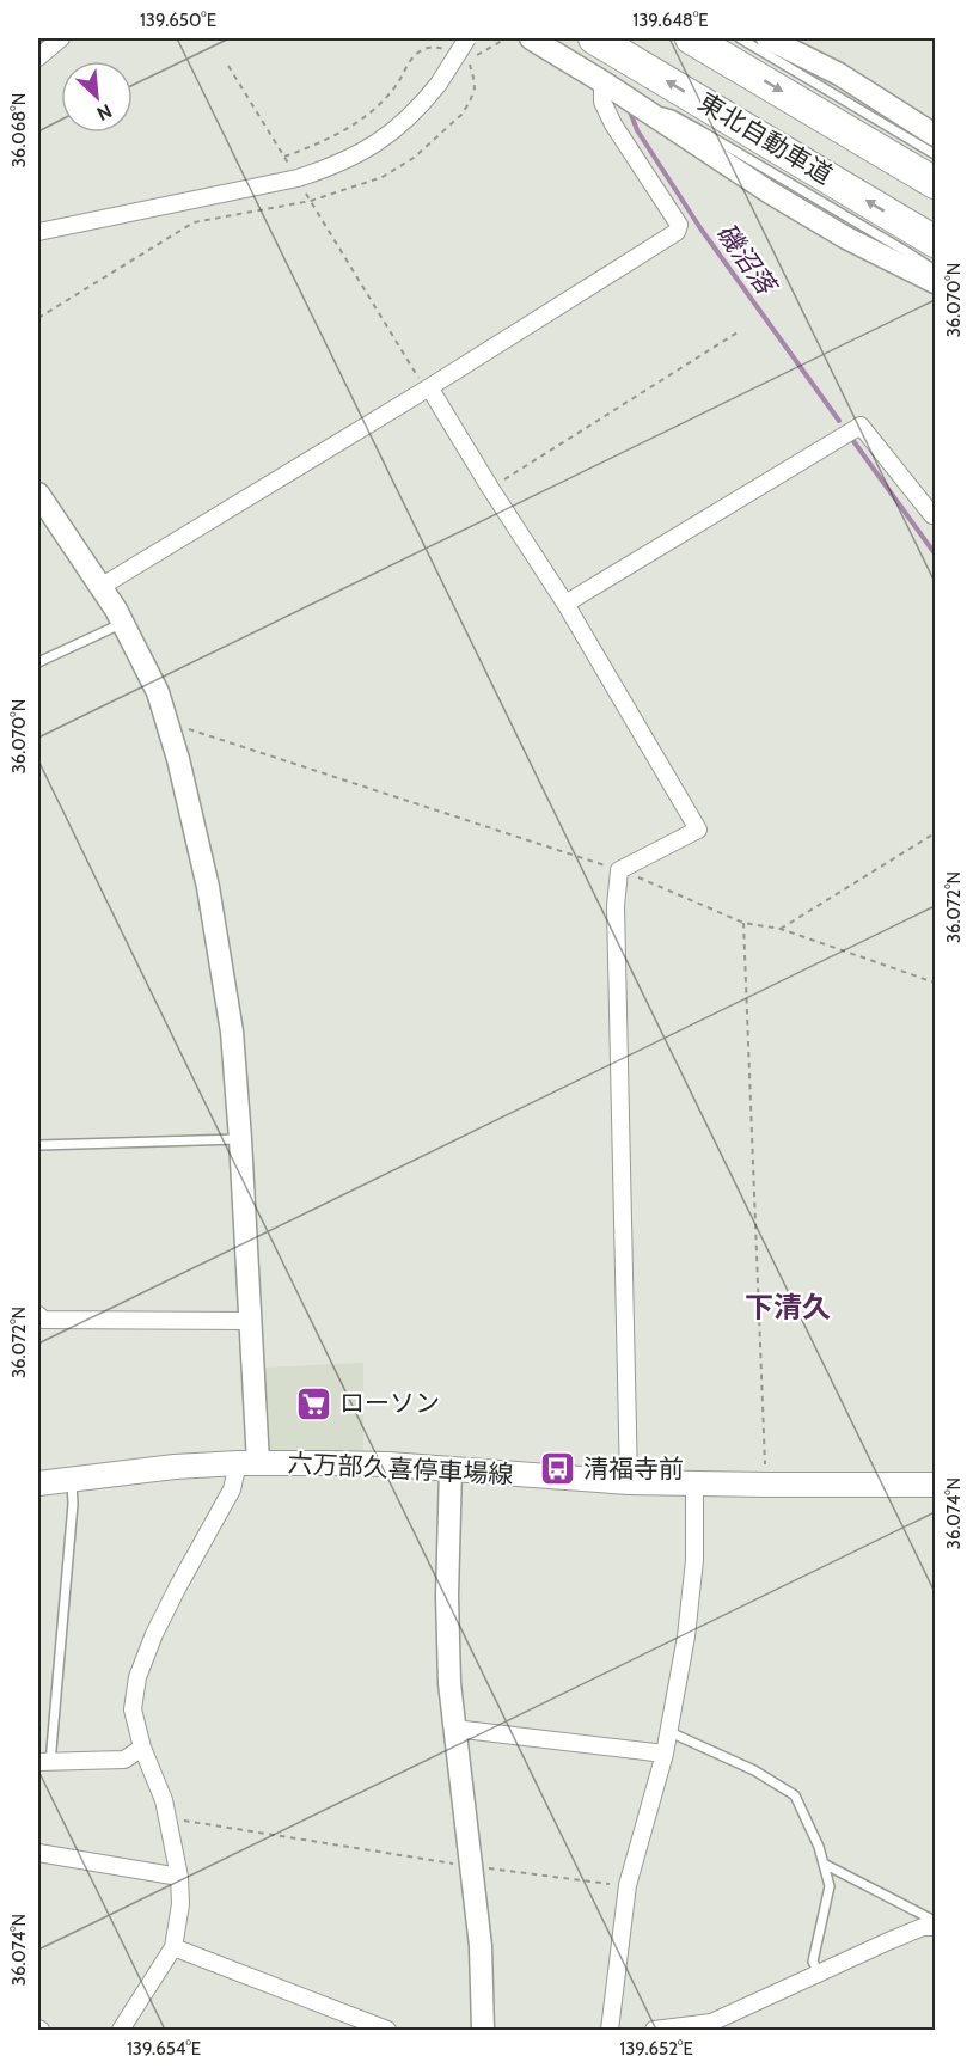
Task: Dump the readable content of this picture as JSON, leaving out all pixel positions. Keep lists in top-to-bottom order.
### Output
{
  "streets": {
    "highway": ["東北自動車道"],
    "main road": ["六万部久喜停車場線"]
  },
  "districts": ["下清久"],
  "water": ["磯沼落"],
  "places": {
    "supermarket": ["ローソン"],
    "bus stop": ["清福寺前"]
  },
  "north": "bottom right",
  "coordinates": [
    "139.650°E",
    "139.648°E",
    "36.068°N",
    "36.070°N",
    "36.072°N",
    "36.074°N",
    "139.654°E",
    "139.652°E"
  ]
}
